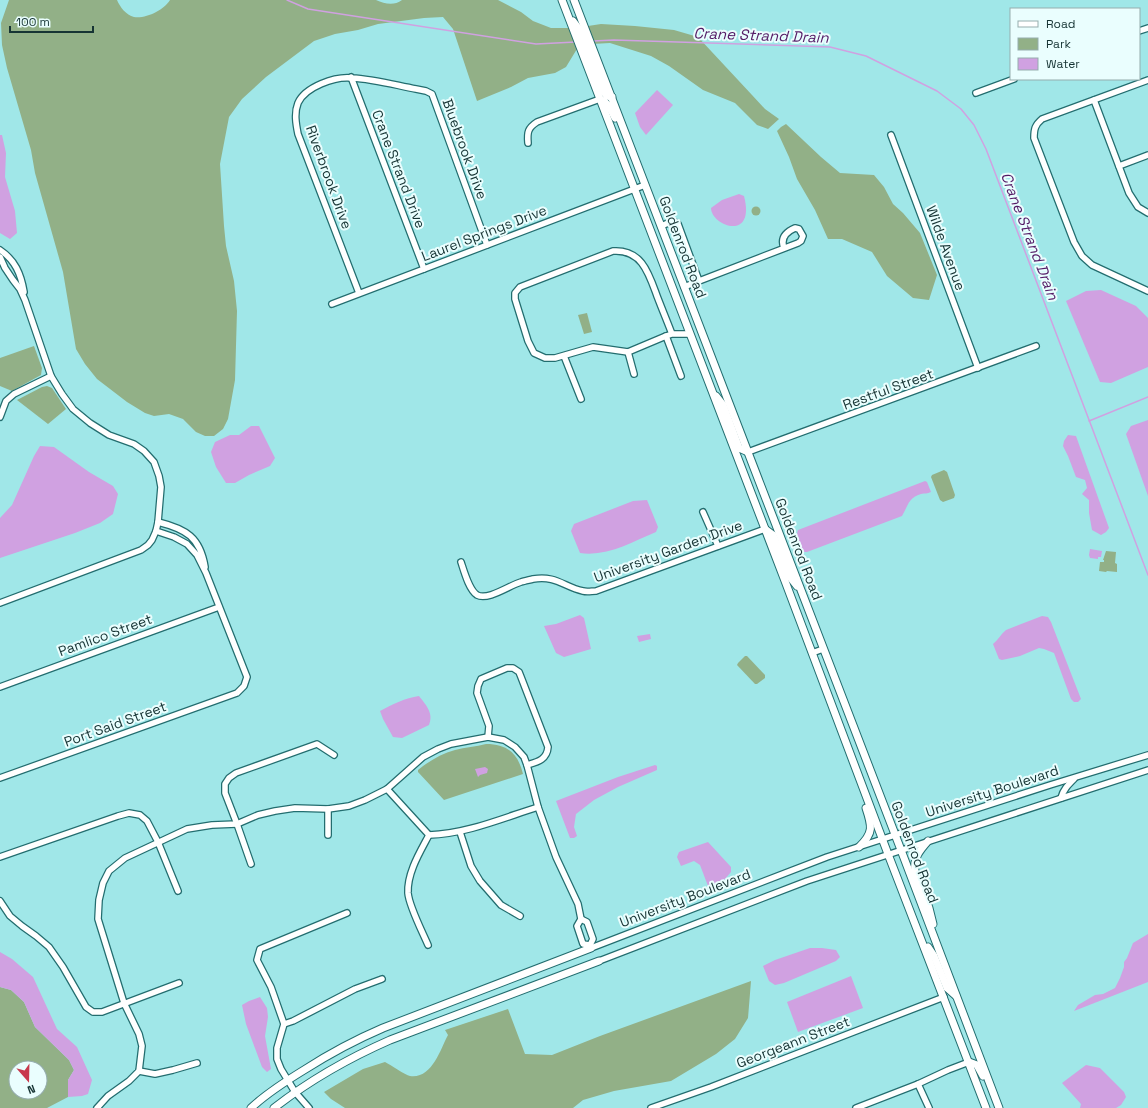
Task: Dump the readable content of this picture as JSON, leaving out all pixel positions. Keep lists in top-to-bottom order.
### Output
{
  "streets": {
    "main road": ["Goldenrod Road", "University Boulevard"],
    "street": [
      "Bluebrook Drive",
      "Crane Strand Drive",
      "Riverbrook Drive",
      "Laurel Springs Drive",
      "Wilde Avenue",
      "Restful Street",
      "University Garden Drive",
      "Pamlico Street",
      "Port Said Street",
      "Georgeann Street"
    ]
  },
  "crossings": [
    ["Bluebrook Drive", "Crane Strand Drive"],
    ["Bluebrook Drive", "Riverbrook Drive"],
    ["Bluebrook Drive", "Laurel Springs Drive"],
    ["Crane Strand Drive", "Riverbrook Drive"],
    ["Crane Strand Drive", "Laurel Springs Drive"],
    ["Riverbrook Drive", "Laurel Springs Drive"],
    ["Laurel Springs Drive", "Goldenrod Road"],
    ["Goldenrod Road", "Restful Street"],
    ["Goldenrod Road", "University Garden Drive"],
    ["Goldenrod Road", "University Boulevard"],
    ["Goldenrod Road", "Georgeann Street"],
    ["Wilde Avenue", "Restful Street"],
    ["Pamlico Street", "Port Said Street"]
  ],
  "water": ["Crane Strand Drain"],
  "legend": ["Road", "Park", "Water"],
  "scale_bar": "100 m",
  "north": "bottom"
}
